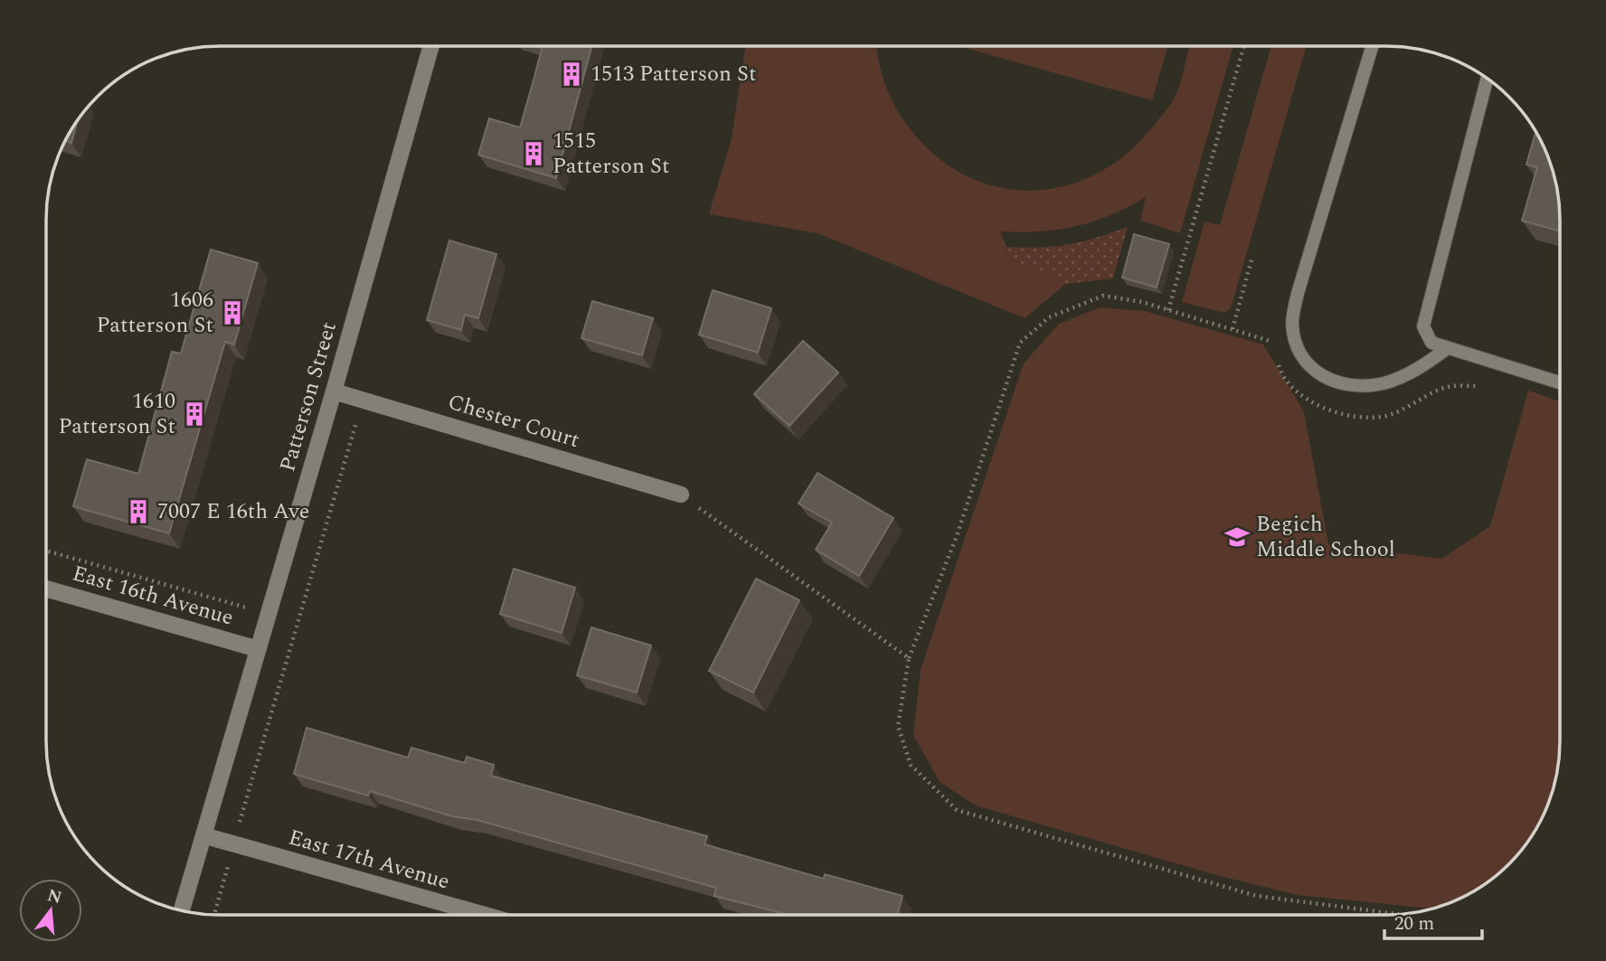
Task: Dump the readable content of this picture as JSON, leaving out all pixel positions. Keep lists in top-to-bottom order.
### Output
{
  "streets": {
    "street": [
      "Patterson Street",
      "Chester Court",
      "East 16th Avenue",
      "East 17th Avenue"
    ]
  },
  "crossings": [
    ["Patterson Street", "Chester Court"],
    ["Patterson Street", "East 16th Avenue"],
    ["Patterson Street", "East 17th Avenue"]
  ],
  "places": {
    "building": [
      "1513 Patterson St",
      "1515 Patterson St",
      "1606 Patterson St",
      "1610 Patterson St",
      "7007 E 16th Ave"
    ],
    "school or university": ["Begich Middle School"]
  },
  "scale_bar": "20 m",
  "north": "top"
}
